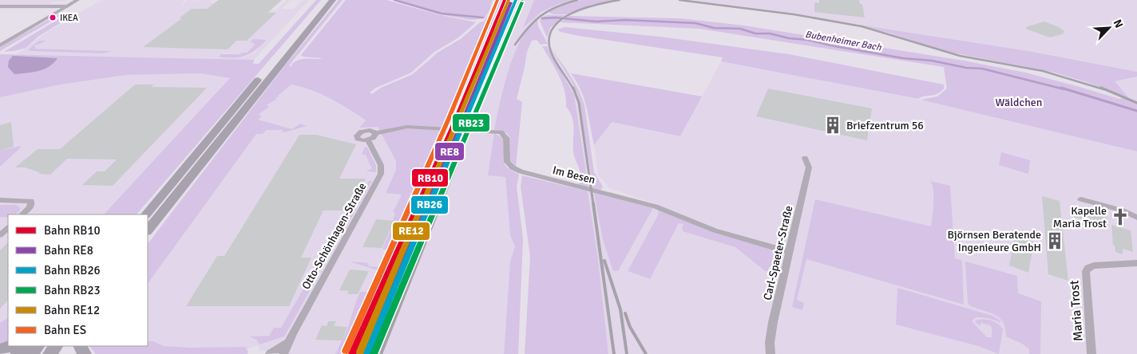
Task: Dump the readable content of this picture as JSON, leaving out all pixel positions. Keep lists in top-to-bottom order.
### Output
{
  "streets": {
    "street": [
      "Im Besen",
      "Otto-Schönhagen-Straße",
      "Carl-Spaeter-Straße",
      "Maria Trost"
    ]
  },
  "crossings": [
    ["Im Besen", "Otto-Schönhagen-Straße"],
    ["Im Besen", "Carl-Spaeter-Straße"]
  ],
  "water": ["Bubenheimer Bach"],
  "parks": ["Wäldchen"],
  "places": {
    "other": ["IKEA"],
    "building": ["Briefzentrum 56", "Björnsen Beratende Ingenieure GmbH"],
    "church": ["Kapelle Maria Trost"]
  },
  "lines": [
    "rail line RB10",
    "rail line RB26",
    "rail line RE12",
    "rail line ES",
    "rail line RE8",
    "rail line RB23"
  ],
  "legend": [
    "Bahn RB10",
    "Bahn RE8",
    "Bahn RB26",
    "Bahn RB23",
    "Bahn RE12",
    "Bahn ES"
  ],
  "north": "top right"
}
